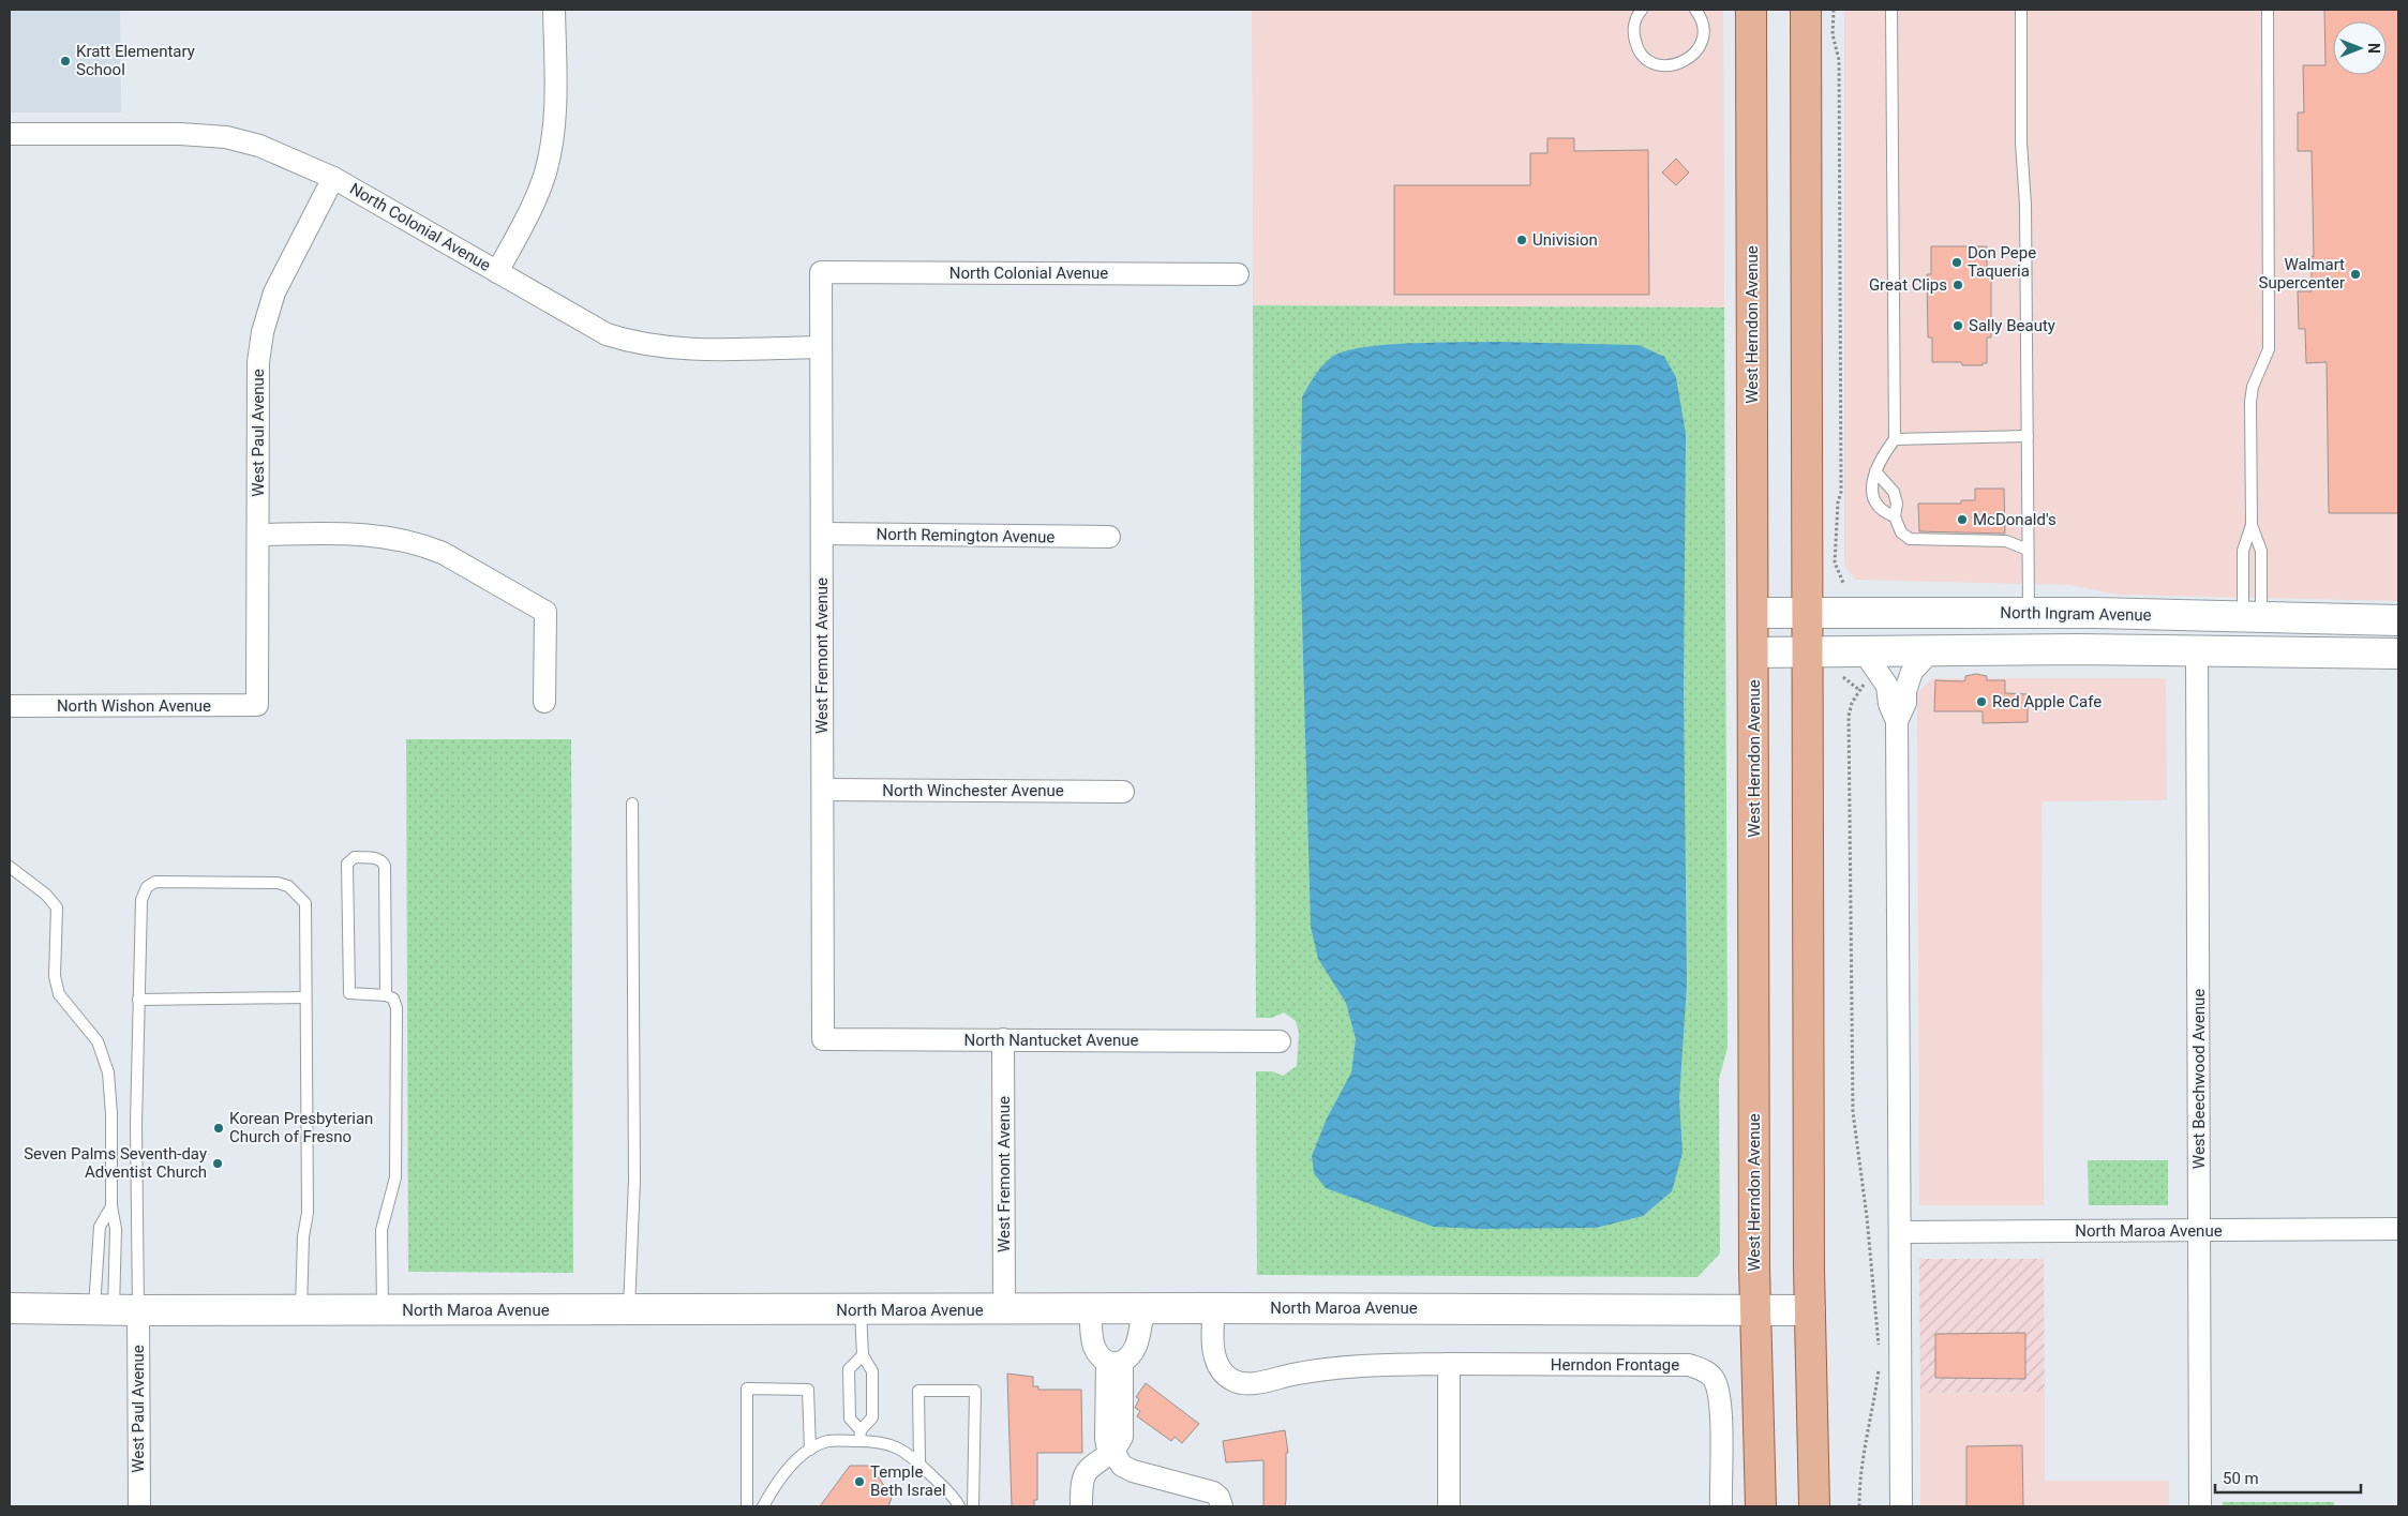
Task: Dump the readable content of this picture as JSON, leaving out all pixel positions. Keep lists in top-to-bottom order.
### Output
{
  "streets": {
    "main road": ["West Herndon Avenue", "North Ingram Avenue", "North Maroa Avenue"],
    "street": [
      "North Colonial Avenue",
      "West Paul Avenue",
      "North Remington Avenue",
      "West Fremont Avenue",
      "North Wishon Avenue",
      "North Winchester Avenue",
      "North Nantucket Avenue",
      "West Beechwood Avenue",
      "Herndon Frontage"
    ]
  },
  "crossings": [
    ["North Colonial Avenue", "West Paul Avenue"],
    ["North Colonial Avenue", "West Fremont Avenue"],
    ["West Herndon Avenue", "North Ingram Avenue"],
    ["West Herndon Avenue", "North Maroa Avenue"],
    ["West Paul Avenue", "North Wishon Avenue"],
    ["West Paul Avenue", "North Maroa Avenue"],
    ["North Remington Avenue", "West Fremont Avenue"],
    ["West Fremont Avenue", "North Winchester Avenue"],
    ["West Fremont Avenue", "North Nantucket Avenue"],
    ["West Fremont Avenue", "North Maroa Avenue"],
    ["West Beechwood Avenue", "North Maroa Avenue"],
    ["North Maroa Avenue", "Herndon Frontage"]
  ],
  "places": [
    "Kratt Elementary School",
    "Univision",
    "Don Pepe Taqueria",
    "Walmart Supercenter",
    "Great Clips",
    "Sally Beauty",
    "McDonald's",
    "Red Apple Cafe",
    "Korean Presbyterian Church of Fresno",
    "Seven Palms Seventh-day Adventist Church",
    "Temple Beth Israel"
  ],
  "scale_bar": "50 m",
  "north": "right"
}
